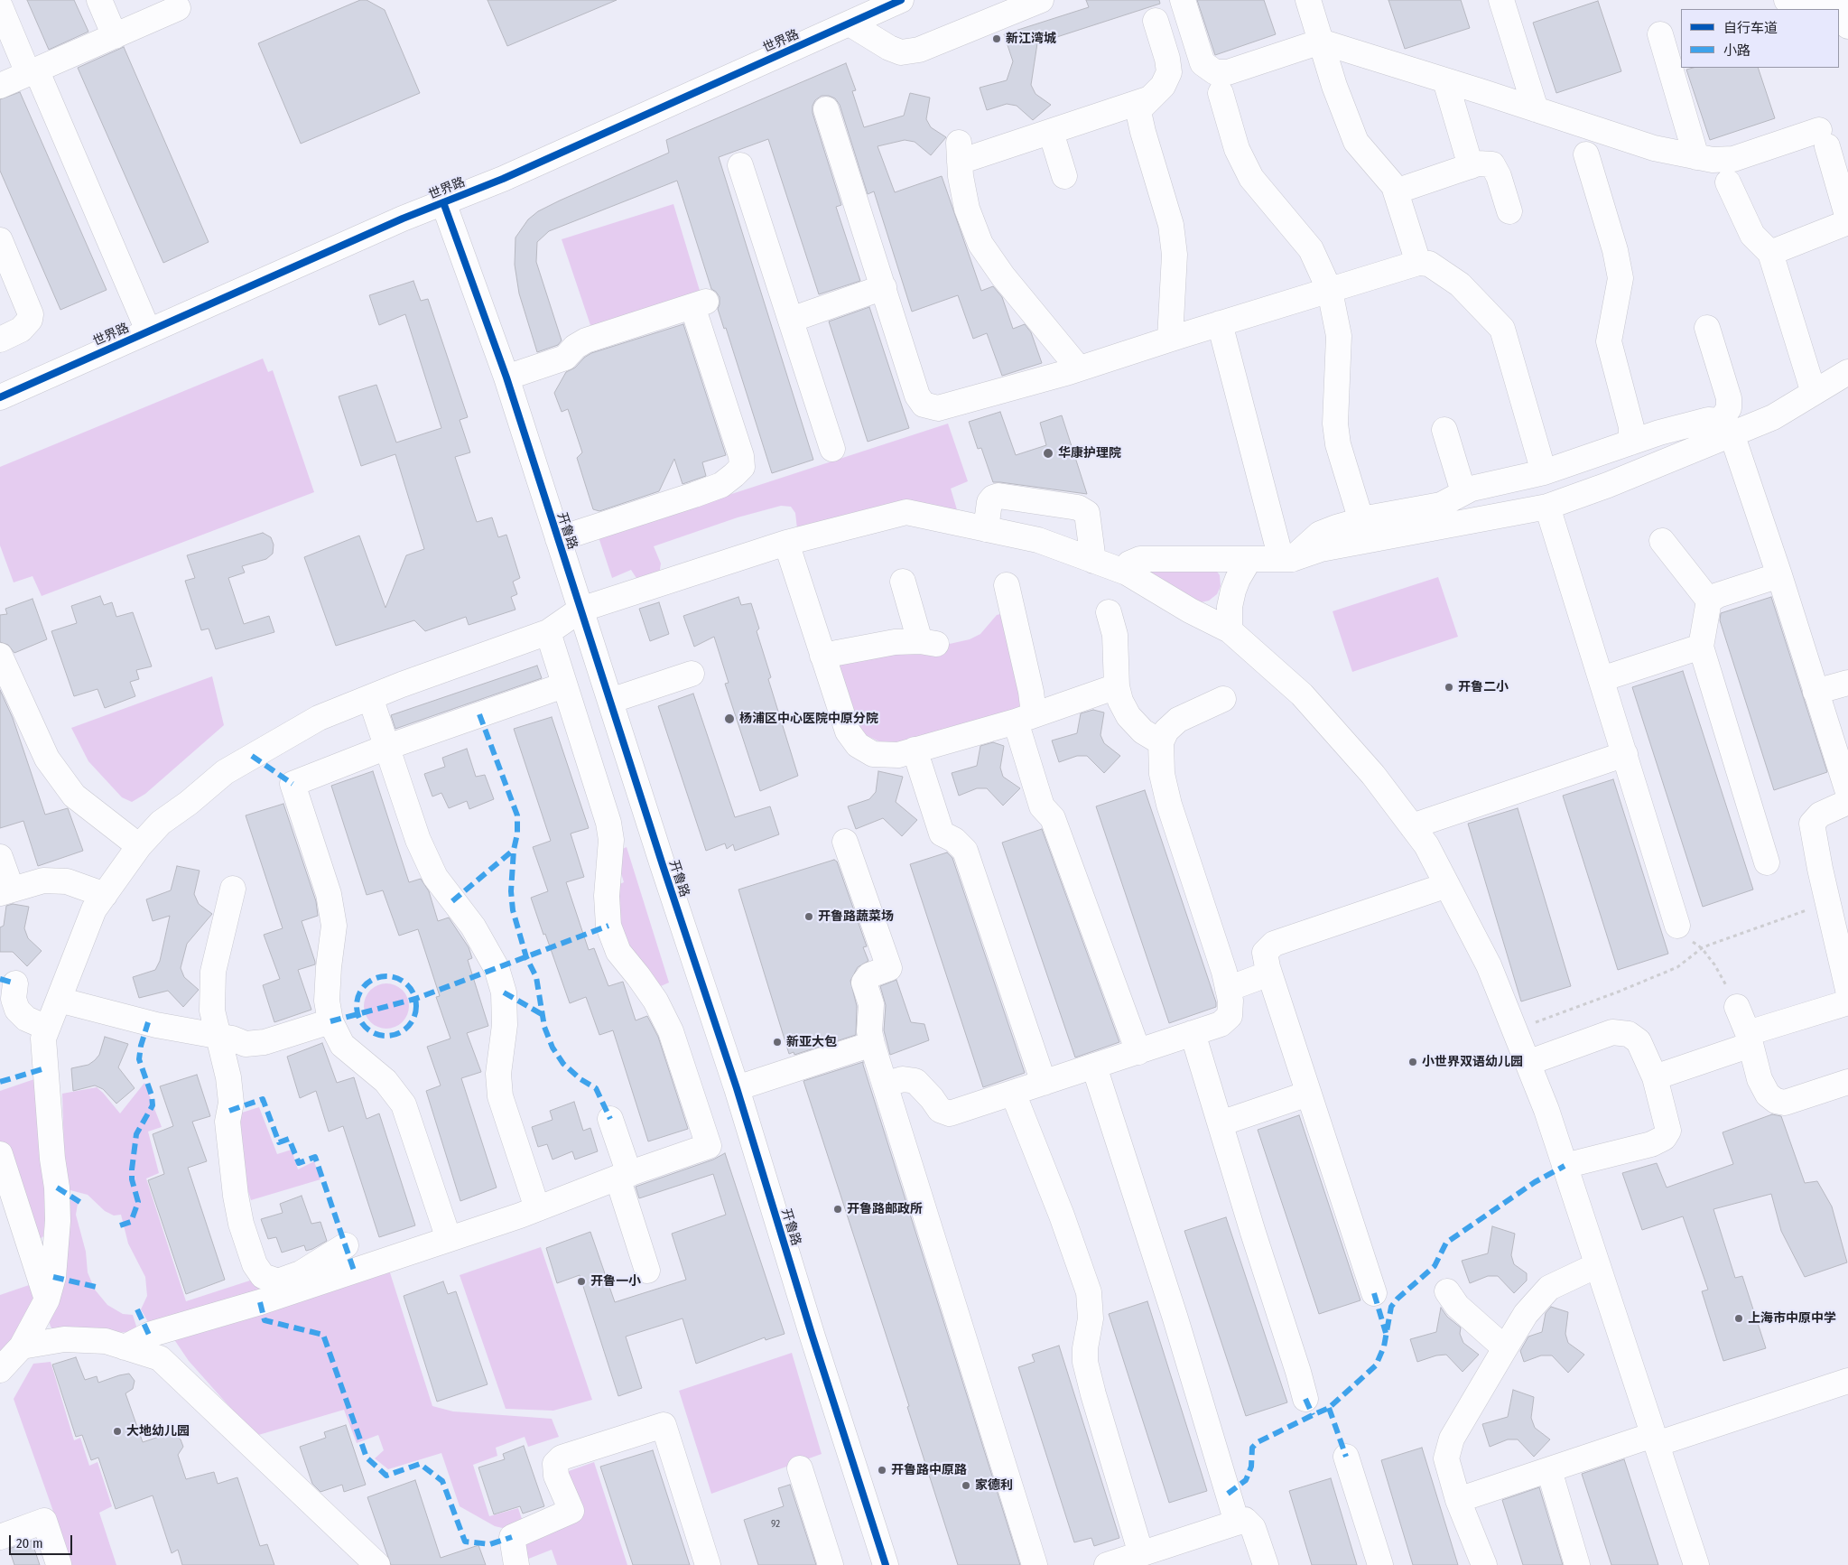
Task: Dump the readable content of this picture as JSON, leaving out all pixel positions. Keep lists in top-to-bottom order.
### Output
{
  "streets": {
    "street": ["世界路", "开鲁路"]
  },
  "crossings": [
    ["世界路", "开鲁路"]
  ],
  "places": [
    "新江湾城",
    "华康护理院",
    "开鲁二小",
    "杨浦区中心医院中原分院",
    "开鲁路蔬菜场",
    "新亚大包",
    "小世界双语幼儿园",
    "开鲁路邮政所",
    "开鲁一小",
    "上海市中原中学",
    "大地幼儿园",
    "开鲁路中原路",
    "家德利"
  ],
  "house_numbers": ["92"],
  "legend": ["自行车道", "小路"],
  "scale_bar": "20 m"
}
